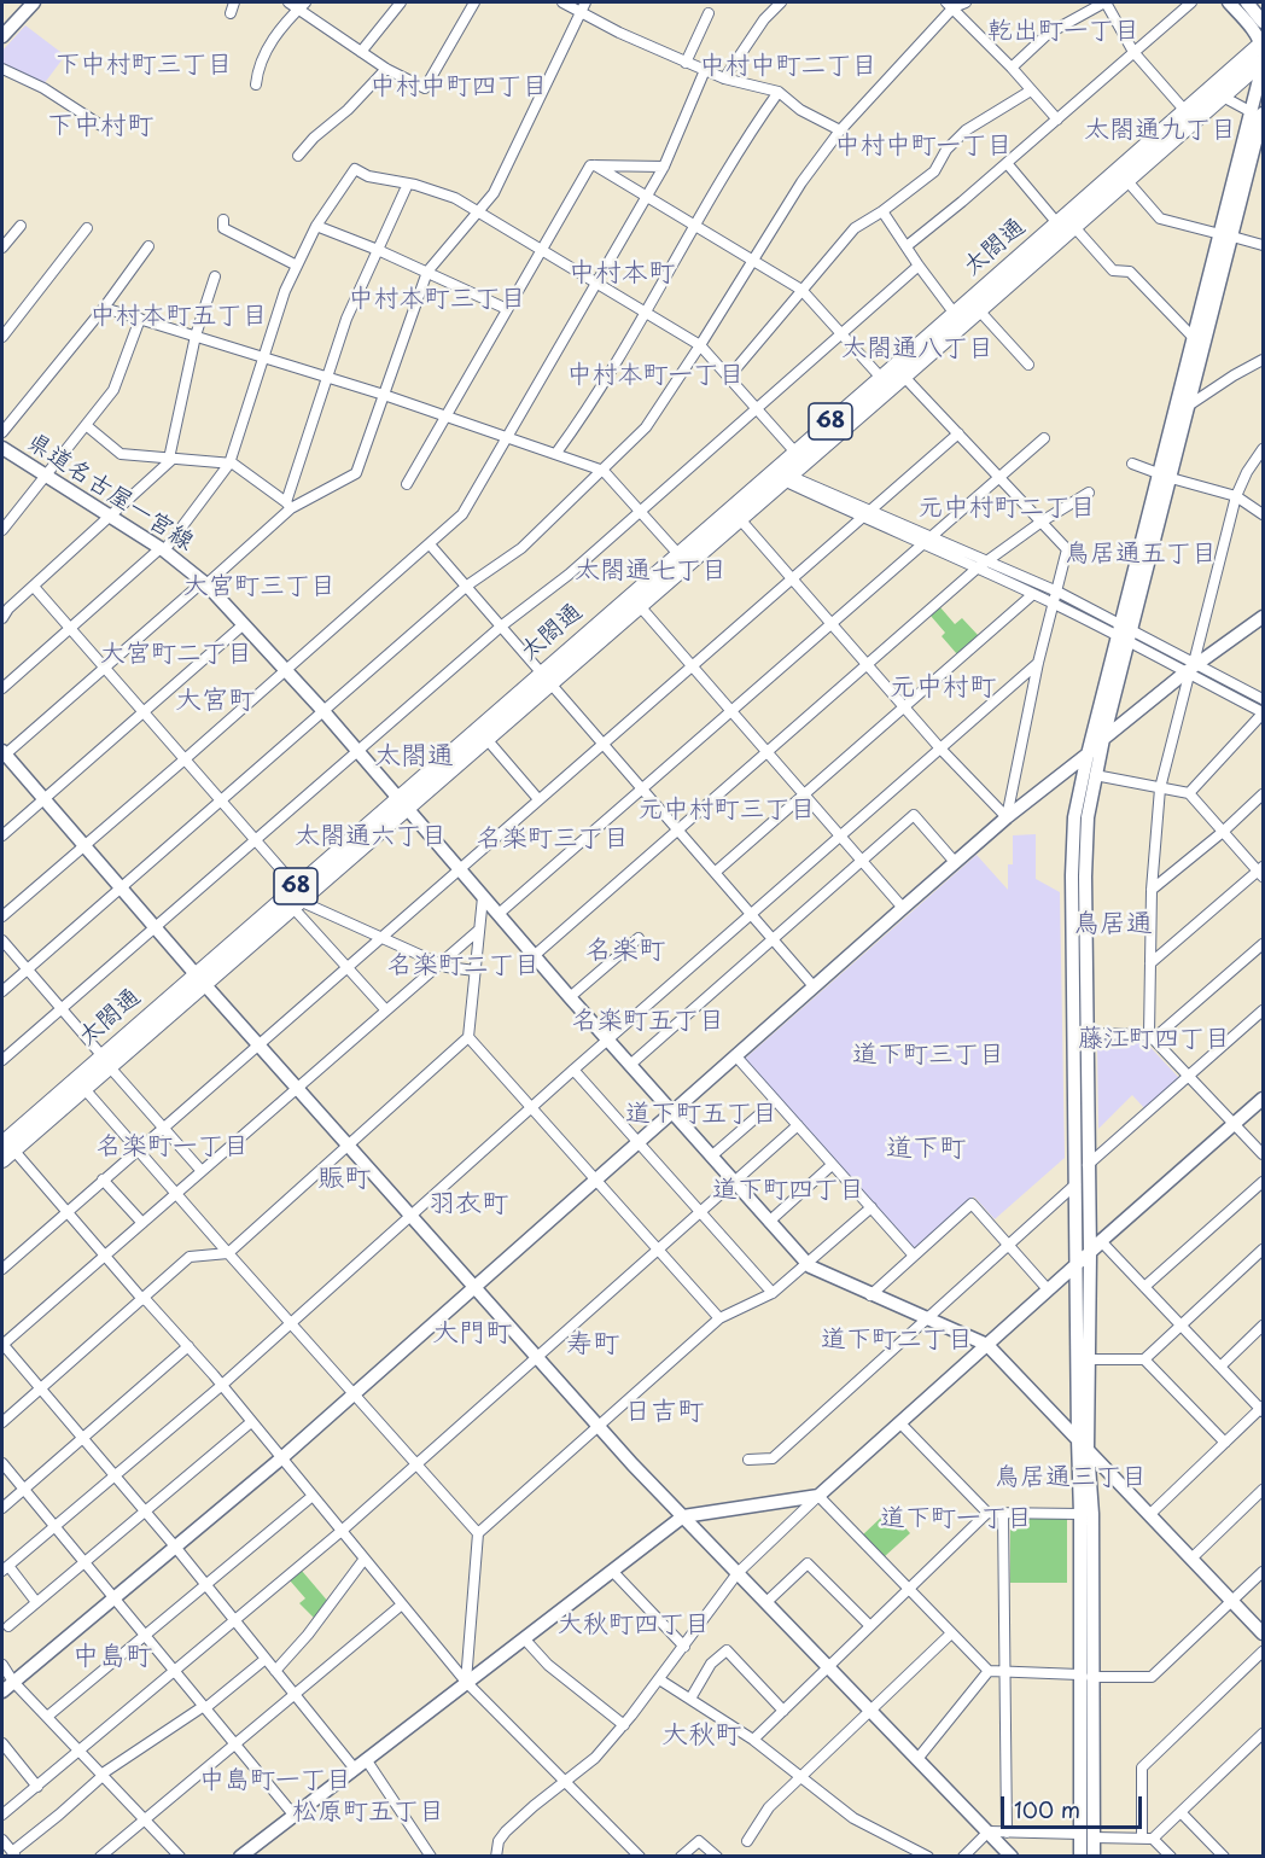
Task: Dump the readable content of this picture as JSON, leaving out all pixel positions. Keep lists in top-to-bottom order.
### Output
{
  "streets": {
    "main road": ["太閤通", "68"],
    "street": ["県道名古屋一宮線"]
  },
  "crossings": [
    ["太閤通", "県道名古屋一宮線"]
  ],
  "districts": [
    "乾出町一丁目",
    "下中村町三丁目",
    "中村中町二丁目",
    "中村中町四丁目",
    "下中村町",
    "太閤通九丁目",
    "中村中町一丁目",
    "中村本町",
    "中村本町三丁目",
    "中村本町五丁目",
    "太閤通八丁目",
    "中村本町一丁目",
    "元中村町二丁目",
    "鳥居通五丁目",
    "太閤通七丁目",
    "大宮町三丁目",
    "大宮町二丁目",
    "元中村町",
    "大宮町",
    "太閤通",
    "元中村町三丁目",
    "太閤通六丁目",
    "名楽町三丁目",
    "鳥居通",
    "名楽町",
    "名楽町二丁目",
    "名楽町五丁目",
    "藤江町四丁目",
    "道下町三丁目",
    "道下町五丁目",
    "名楽町一丁目",
    "道下町",
    "賑町",
    "道下町四丁目",
    "羽衣町",
    "大門町",
    "道下町二丁目",
    "寿町",
    "日吉町",
    "鳥居通三丁目",
    "道下町一丁目",
    "大秋町四丁目",
    "中島町",
    "大秋町",
    "中島町一丁目",
    "松原町五丁目"
  ],
  "scale_bar": "100 m"
}
